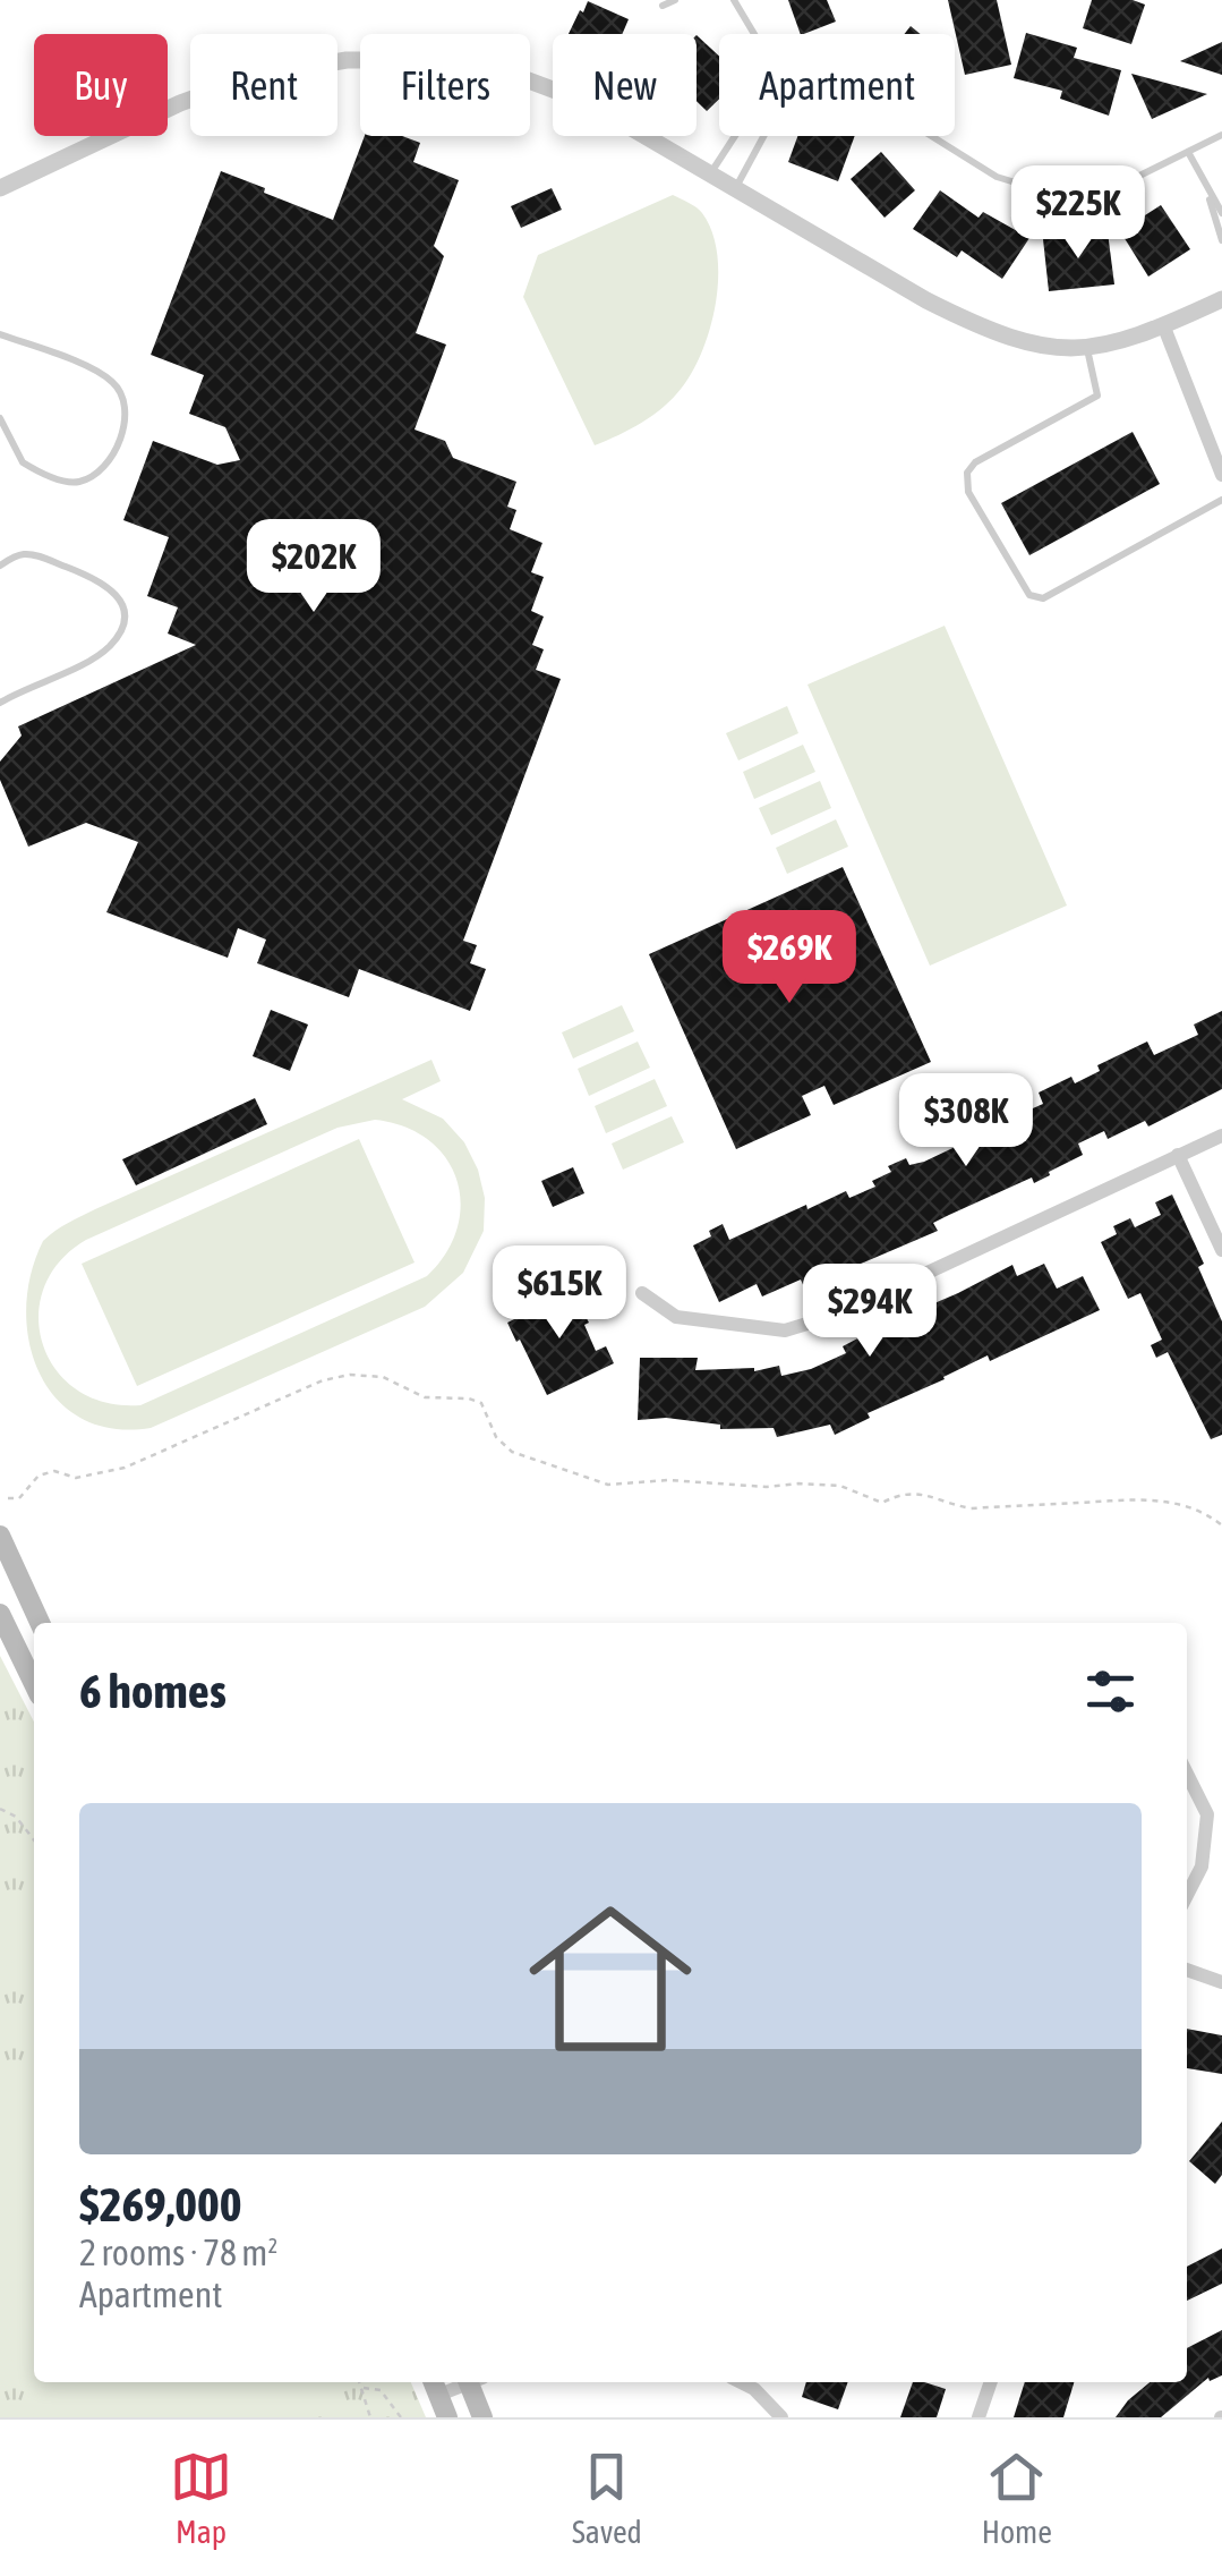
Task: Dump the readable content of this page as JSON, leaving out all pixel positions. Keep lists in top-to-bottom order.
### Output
{
  "page": {
    "chip": [
      "Buy",
      "Rent",
      "Filters",
      "New",
      "Apartment"
    ],
    "price": [
      "$225K",
      "$202K",
      "$269K",
      "$308K",
      "$615K",
      "$294K"
    ],
    "heading": "6 homes",
    "list": [
      {
        "name": "$269,000",
        "note": "2 rooms · 78 m² · Apartment"
      }
    ],
    "tabs": ["Map", "Saved", "Home"]
  }
}
